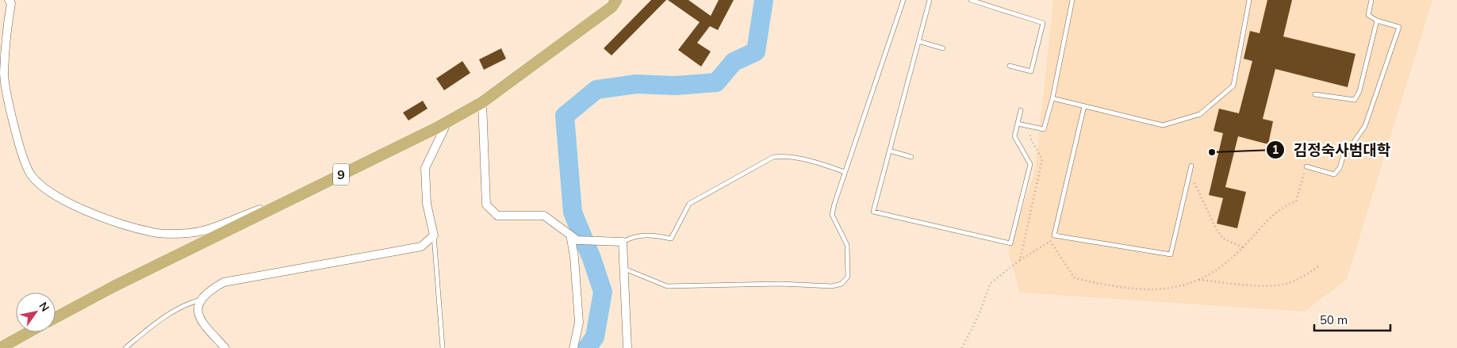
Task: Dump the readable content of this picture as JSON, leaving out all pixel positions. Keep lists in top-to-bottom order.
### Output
{
  "streets": {
    "main road": ["9"]
  },
  "places": ["김정숙사범대학"],
  "scale_bar": "50 m",
  "north": "top right"
}
